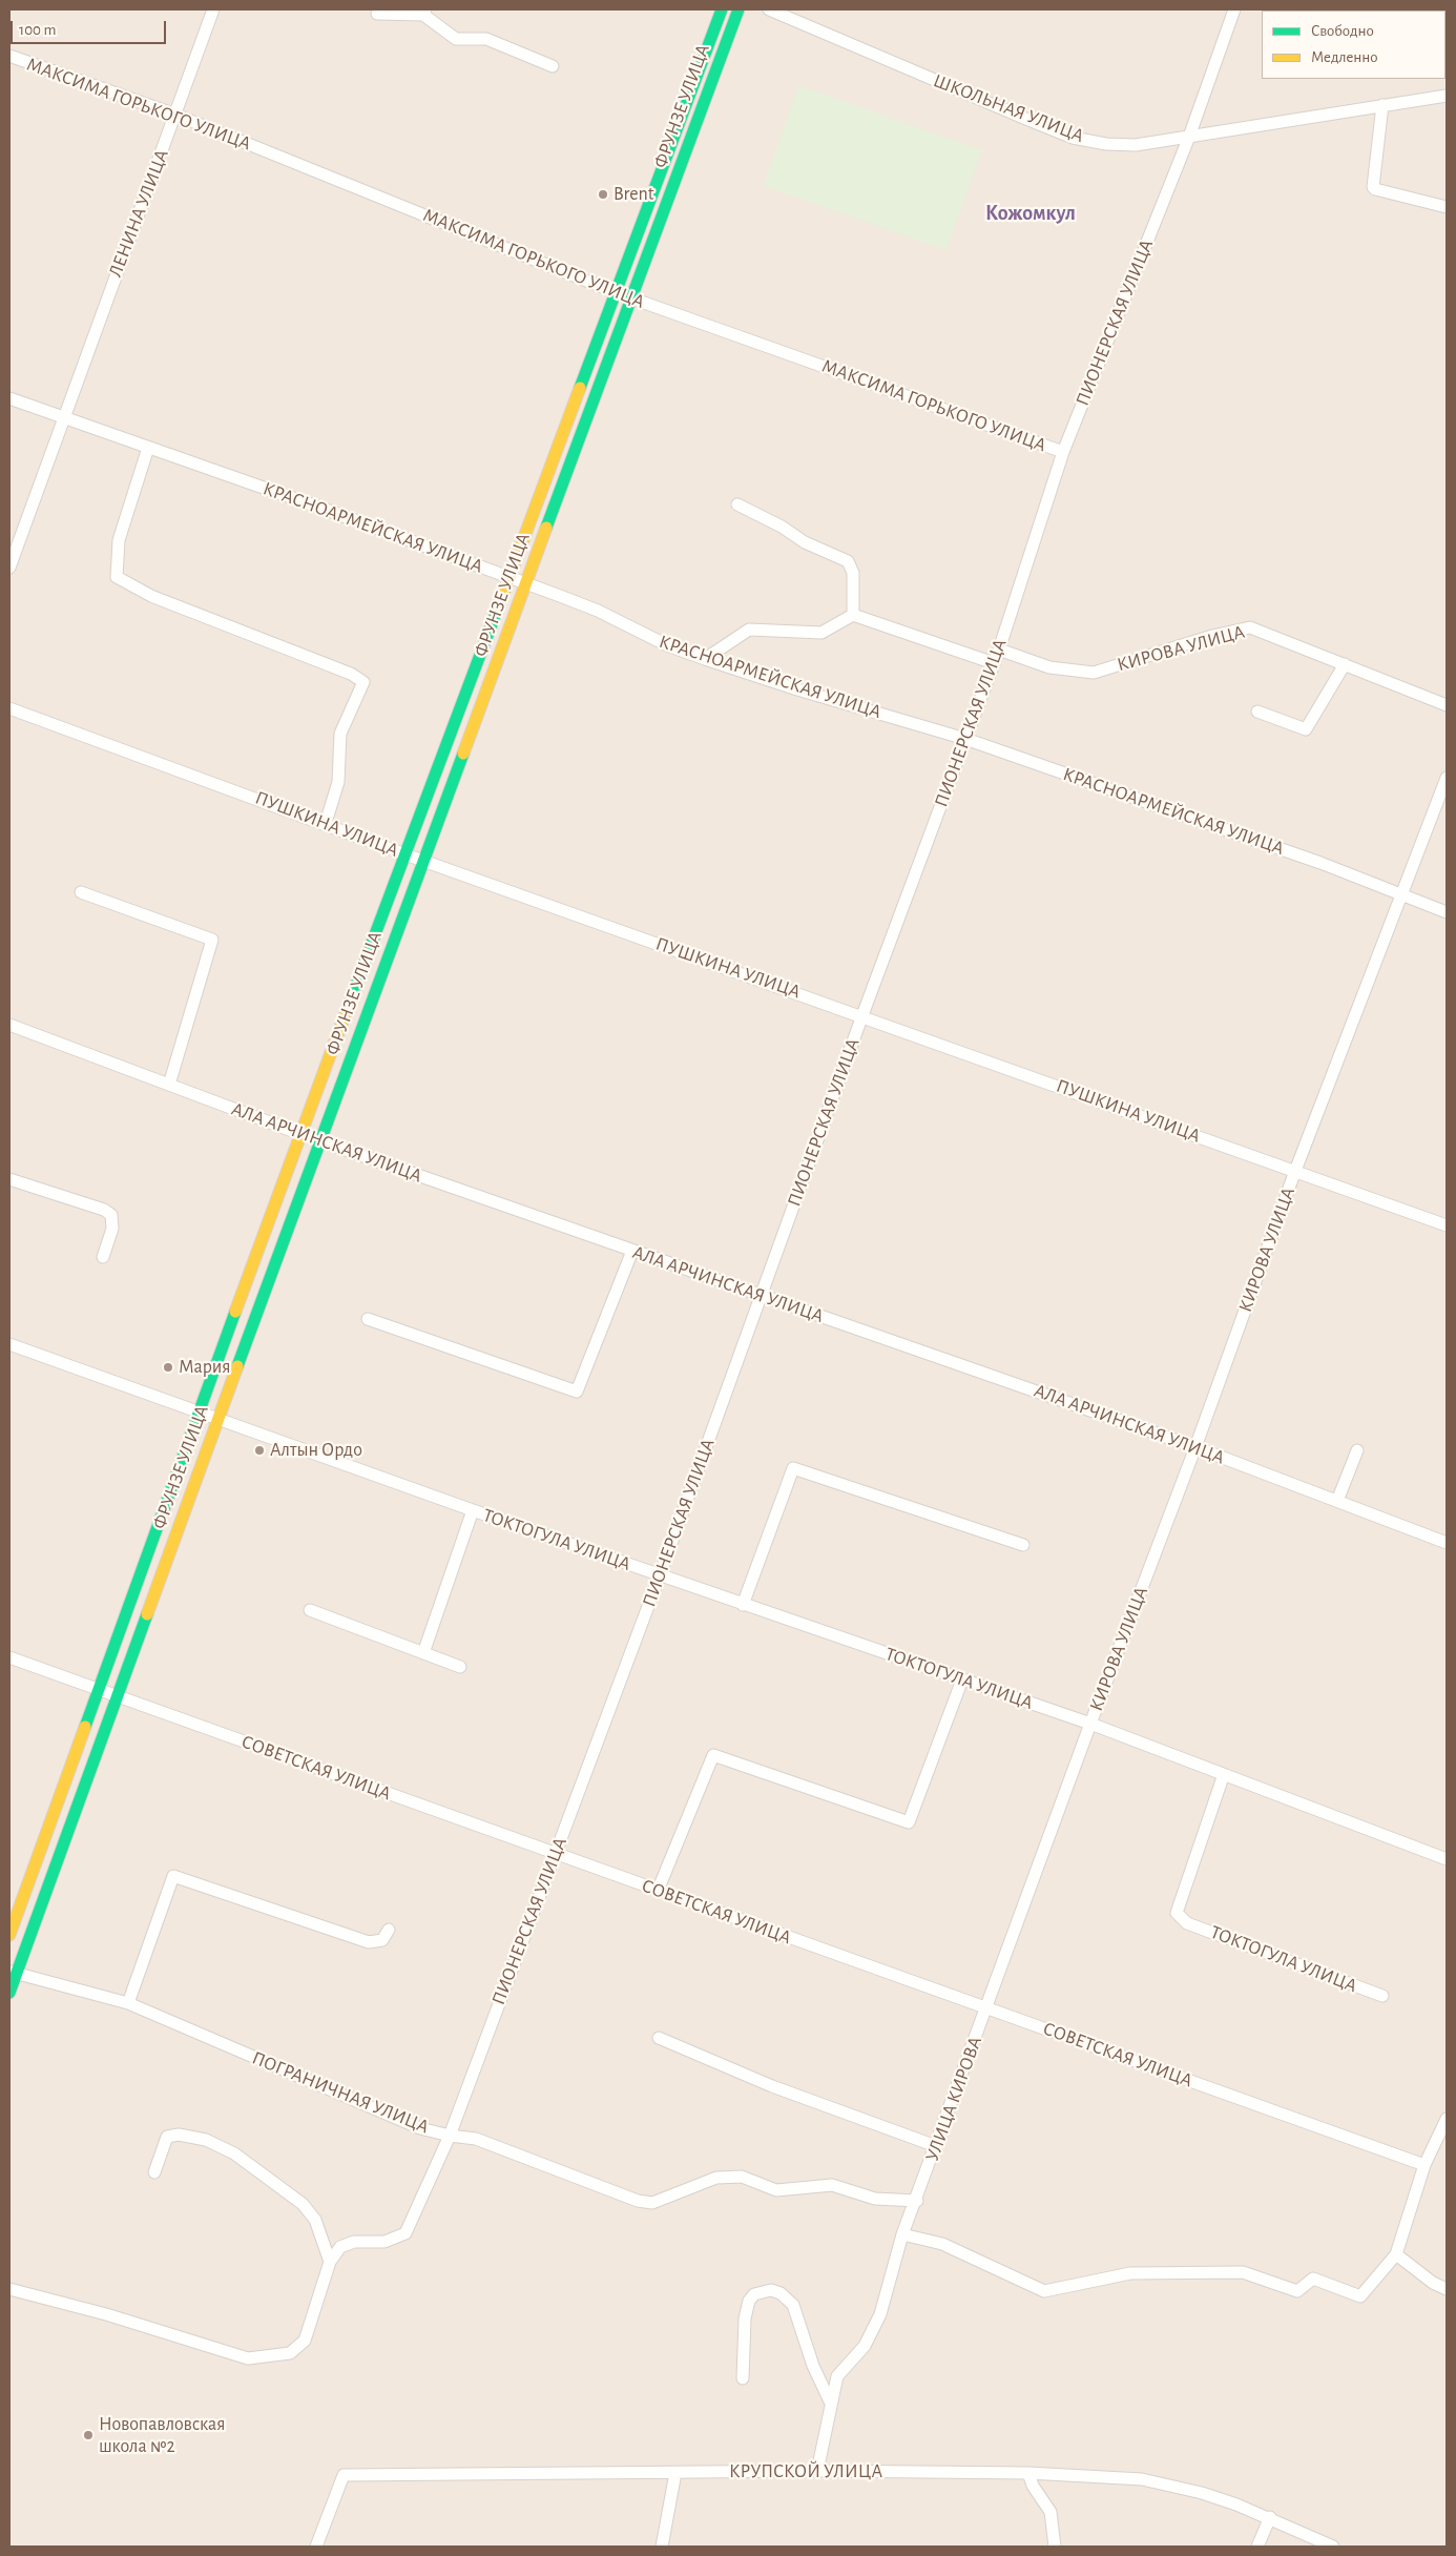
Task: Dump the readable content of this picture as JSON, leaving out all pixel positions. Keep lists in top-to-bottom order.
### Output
{
  "streets": {
    "main road": ["ФРУНЗЕ УЛИЦА"],
    "street": [
      "МАКСИМА ГОРЬКОГО УЛИЦА",
      "ШКОЛЬНАЯ УЛИЦА",
      "ЛЕНИНА УЛИЦА",
      "ПИОНЕРСКАЯ УЛИЦА",
      "КРАСНОАРМЕЙСКАЯ УЛИЦА",
      "КИРОВА УЛИЦА",
      "ПУШКИНА УЛИЦА",
      "АЛА АРЧИНСКАЯ УЛИЦА",
      "ТОКТОГУЛА УЛИЦА",
      "СОВЕТСКАЯ УЛИЦА",
      "ПОГРАНИЧНАЯ УЛИЦА",
      "УЛИЦА КИРОВА",
      "КРУПСКОЙ УЛИЦА"
    ]
  },
  "crossings": [
    ["МАКСИМА ГОРЬКОГО УЛИЦА", "ФРУНЗЕ УЛИЦА"],
    ["МАКСИМА ГОРЬКОГО УЛИЦА", "ЛЕНИНА УЛИЦА"],
    ["МАКСИМА ГОРЬКОГО УЛИЦА", "ПИОНЕРСКАЯ УЛИЦА"],
    ["ФРУНЗЕ УЛИЦА", "КРАСНОАРМЕЙСКАЯ УЛИЦА"],
    ["ФРУНЗЕ УЛИЦА", "ПУШКИНА УЛИЦА"],
    ["ФРУНЗЕ УЛИЦА", "АЛА АРЧИНСКАЯ УЛИЦА"],
    ["ФРУНЗЕ УЛИЦА", "ТОКТОГУЛА УЛИЦА"],
    ["ФРУНЗЕ УЛИЦА", "СОВЕТСКАЯ УЛИЦА"],
    ["ФРУНЗЕ УЛИЦА", "ПОГРАНИЧНАЯ УЛИЦА"],
    ["ШКОЛЬНАЯ УЛИЦА", "ПИОНЕРСКАЯ УЛИЦА"],
    ["ЛЕНИНА УЛИЦА", "КРАСНОАРМЕЙСКАЯ УЛИЦА"],
    ["ПИОНЕРСКАЯ УЛИЦА", "КРАСНОАРМЕЙСКАЯ УЛИЦА"],
    ["ПИОНЕРСКАЯ УЛИЦА", "КИРОВА УЛИЦА"],
    ["ПИОНЕРСКАЯ УЛИЦА", "ПУШКИНА УЛИЦА"],
    ["ПИОНЕРСКАЯ УЛИЦА", "АЛА АРЧИНСКАЯ УЛИЦА"],
    ["ПИОНЕРСКАЯ УЛИЦА", "ТОКТОГУЛА УЛИЦА"],
    ["ПИОНЕРСКАЯ УЛИЦА", "СОВЕТСКАЯ УЛИЦА"],
    ["ПИОНЕРСКАЯ УЛИЦА", "ПОГРАНИЧНАЯ УЛИЦА"],
    ["КРАСНОАРМЕЙСКАЯ УЛИЦА", "КИРОВА УЛИЦА"],
    ["КИРОВА УЛИЦА", "ПУШКИНА УЛИЦА"],
    ["КИРОВА УЛИЦА", "АЛА АРЧИНСКАЯ УЛИЦА"],
    ["КИРОВА УЛИЦА", "ТОКТОГУЛА УЛИЦА"],
    ["КИРОВА УЛИЦА", "УЛИЦА КИРОВА"],
    ["ТОКТОГУЛА УЛИЦА", "УЛИЦА КИРОВА"],
    ["СОВЕТСКАЯ УЛИЦА", "УЛИЦА КИРОВА"],
    ["ПОГРАНИЧНАЯ УЛИЦА", "УЛИЦА КИРОВА"],
    ["УЛИЦА КИРОВА", "КРУПСКОЙ УЛИЦА"]
  ],
  "districts": ["Кожомкул"],
  "places": [
    "Brent",
    "Мария",
    "Алтын Ордо",
    "Новопавловская школа №2"
  ],
  "legend": ["Свободно", "Медленно"],
  "scale_bar": "100 m"
}
